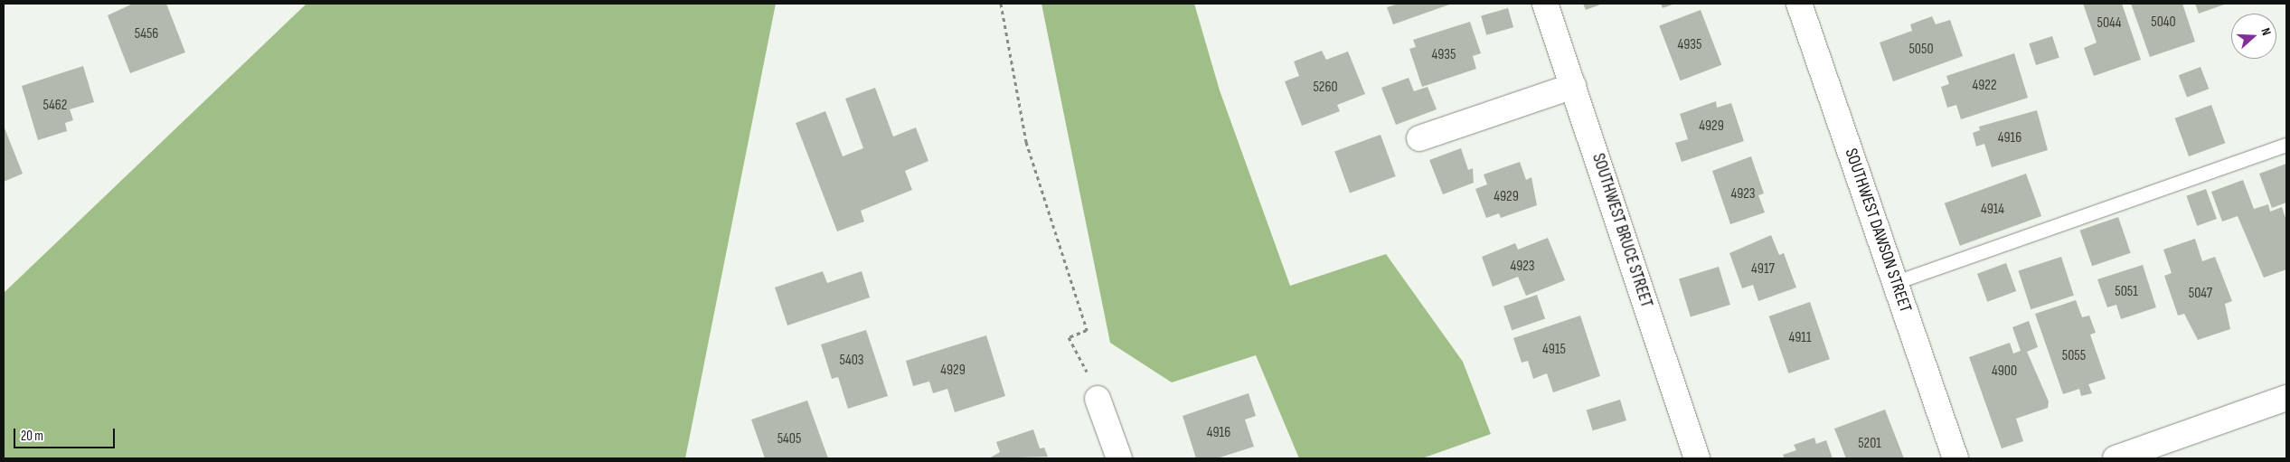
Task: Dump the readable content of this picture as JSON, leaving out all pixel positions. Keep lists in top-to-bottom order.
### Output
{
  "streets": {
    "street": ["SOUTHWEST BRUCE STREET", "SOUTHWEST DAWSON STREET"]
  },
  "house_numbers": [
    "5040",
    "5044",
    "5456",
    "4935",
    "5050",
    "4935",
    "4922",
    "5260",
    "5462",
    "4929",
    "4916",
    "4923",
    "4929",
    "4914",
    "4923",
    "4917",
    "5051",
    "5047",
    "4911",
    "4915",
    "5055",
    "5403",
    "4929",
    "4900",
    "4916",
    "5405",
    "5201"
  ],
  "scale_bar": "20 m",
  "north": "right"
}
